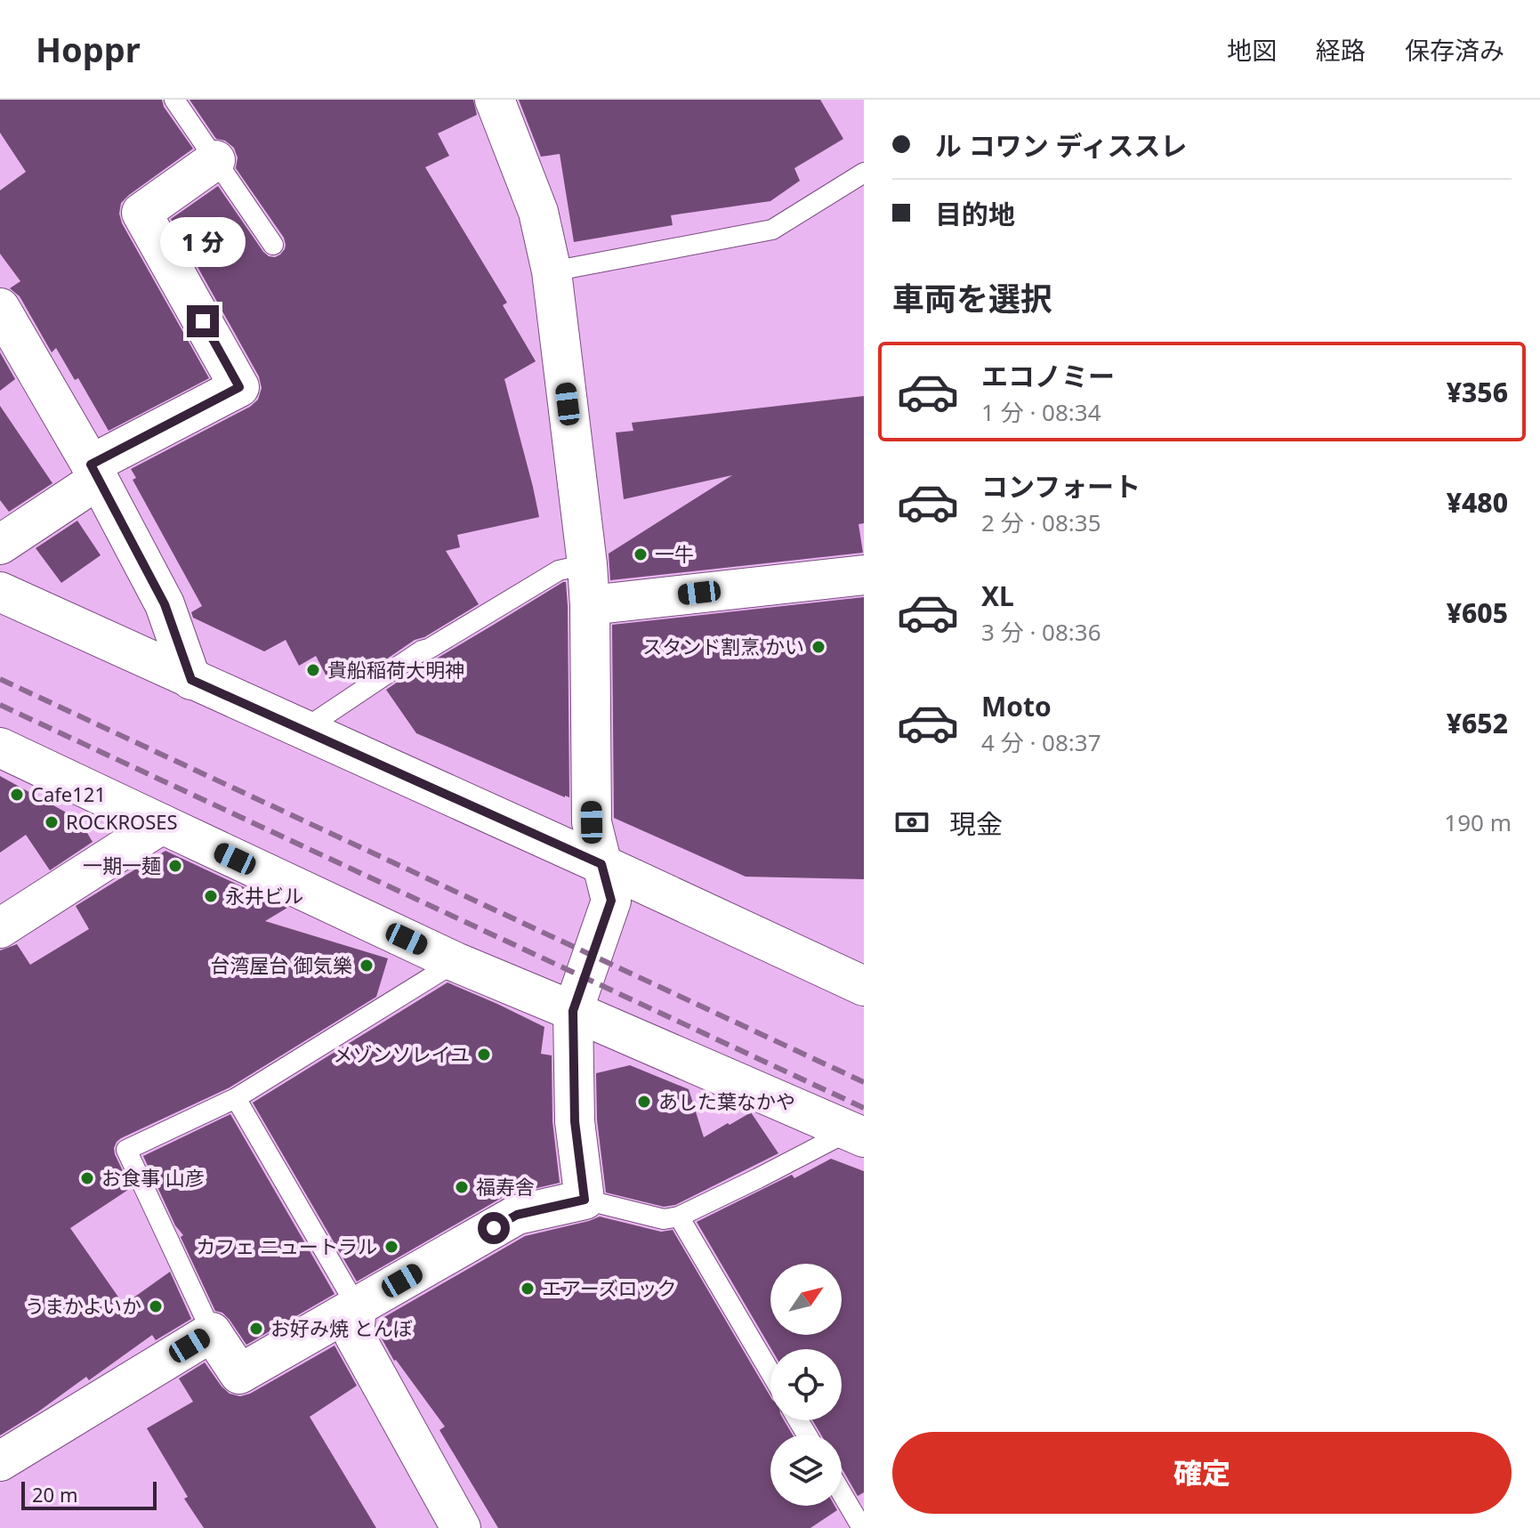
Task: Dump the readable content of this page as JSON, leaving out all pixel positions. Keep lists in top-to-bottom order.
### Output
{
  "places": [
    "一牛",
    "スタンド割烹 かい",
    "貴船稲荷大明神",
    "Cafe121",
    "ROCKROSES",
    "一期一麺",
    "永井ビル",
    "台湾屋台 御気樂",
    "メゾンソレイユ",
    "あした葉なかや",
    "お食事 山彦",
    "福寿舎",
    "カフェ ニュートラル",
    "エアーズロック",
    "うまかよいか",
    "お好み焼 とんぼ"
  ],
  "scale_bar": "20 m",
  "north": "top right",
  "page": {
    "header": "Hoppr",
    "nav": ["地図", "経路", "保存済み"],
    "banner": ["ル コワン ディススレ", "目的地"],
    "bubble": "1 分",
    "heading": "車両を選択",
    "list": [
      {
        "name": "エコノミー",
        "note": "1 分 · 08:34",
        "value": "¥356"
      },
      {
        "name": "コンフォート",
        "note": "2 分 · 08:35",
        "value": "¥480"
      },
      {
        "name": "XL",
        "note": "3 分 · 08:36",
        "value": "¥605"
      },
      {
        "name": "Moto",
        "note": "4 分 · 08:37",
        "value": "¥652"
      }
    ],
    "pay": ["現金", "190 m"],
    "buttons": "確定",
    "scale": "20 m"
  }
}
